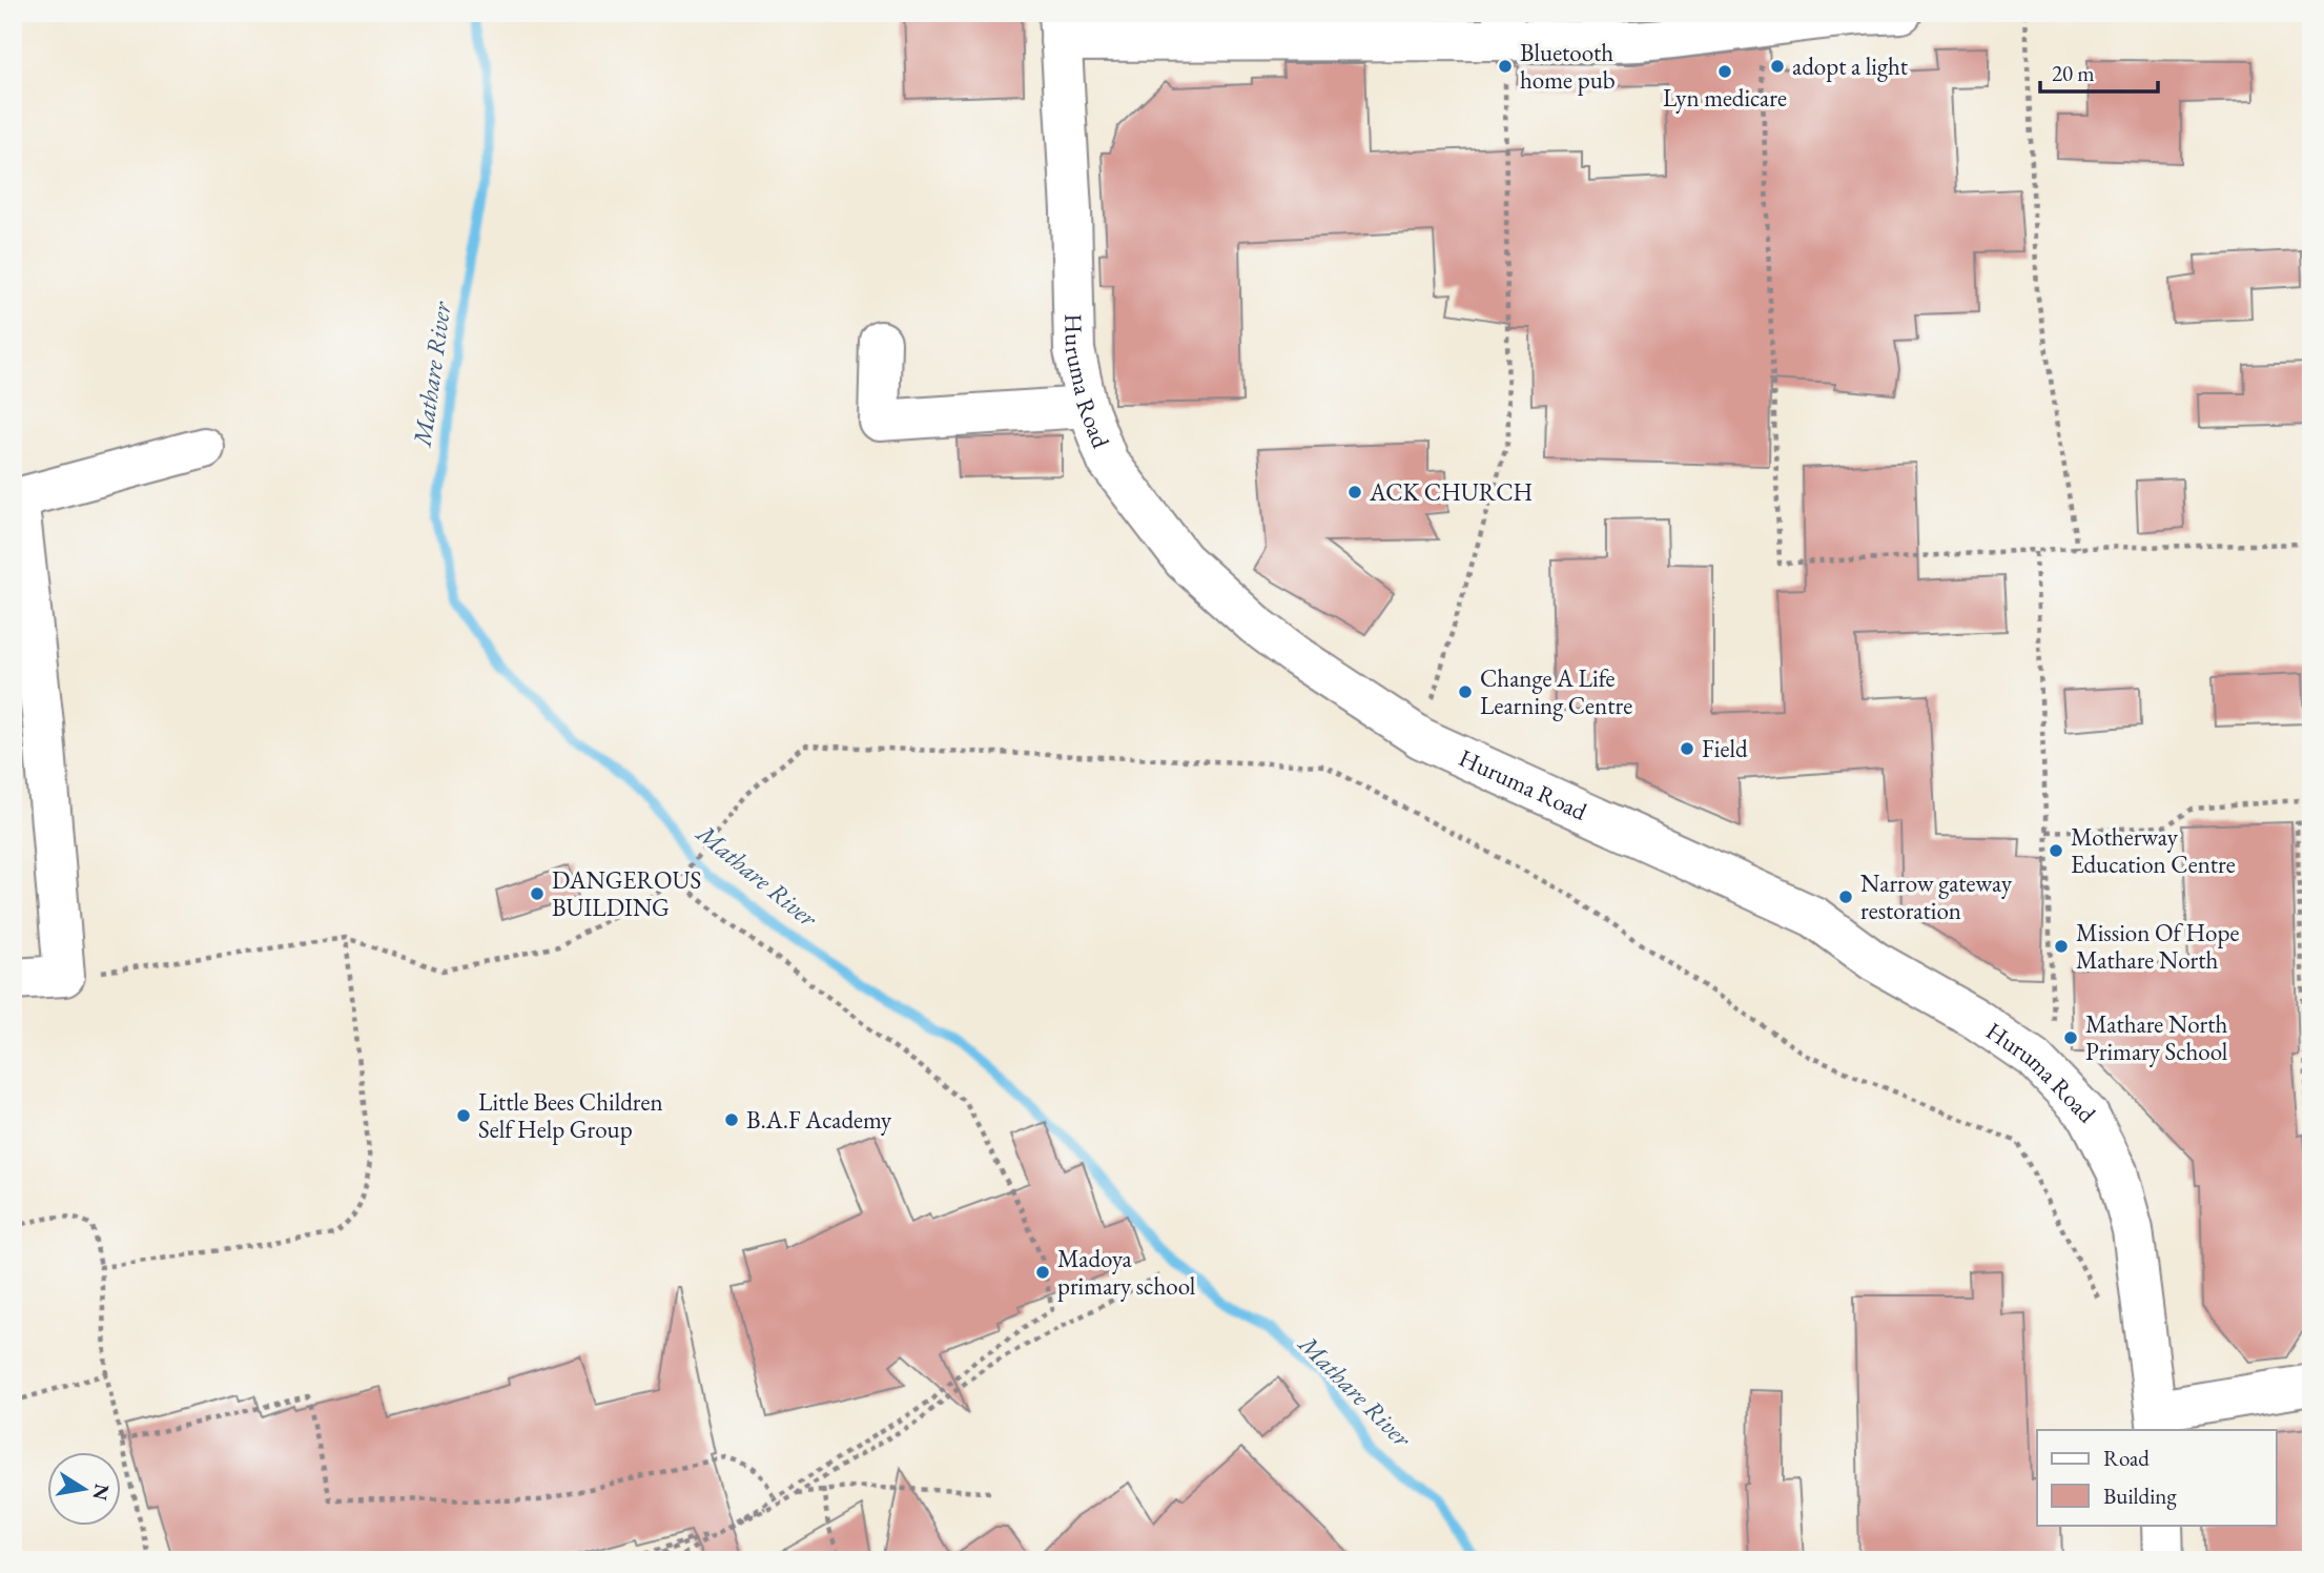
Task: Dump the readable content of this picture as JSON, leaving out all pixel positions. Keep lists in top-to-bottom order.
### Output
{
  "streets": {
    "street": ["Huruma Road"]
  },
  "water": ["Mathare River"],
  "places": [
    "Bluetooth home pub",
    "adopt a light",
    "Lyn medicare",
    "ACK CHURCH",
    "Change A Life Learning Centre",
    "Field",
    "Motherway Education Centre",
    "DANGEROUS BUILDING",
    "Narrow gateway restoration",
    "Mission Of Hope Mathare North",
    "Mathare North Primary School",
    "Little Bees Children Self Help Group",
    "B.A.F Academy",
    "Madoya primary school"
  ],
  "legend": ["Road", "Building"],
  "scale_bar": "20 m",
  "north": "right"
}
